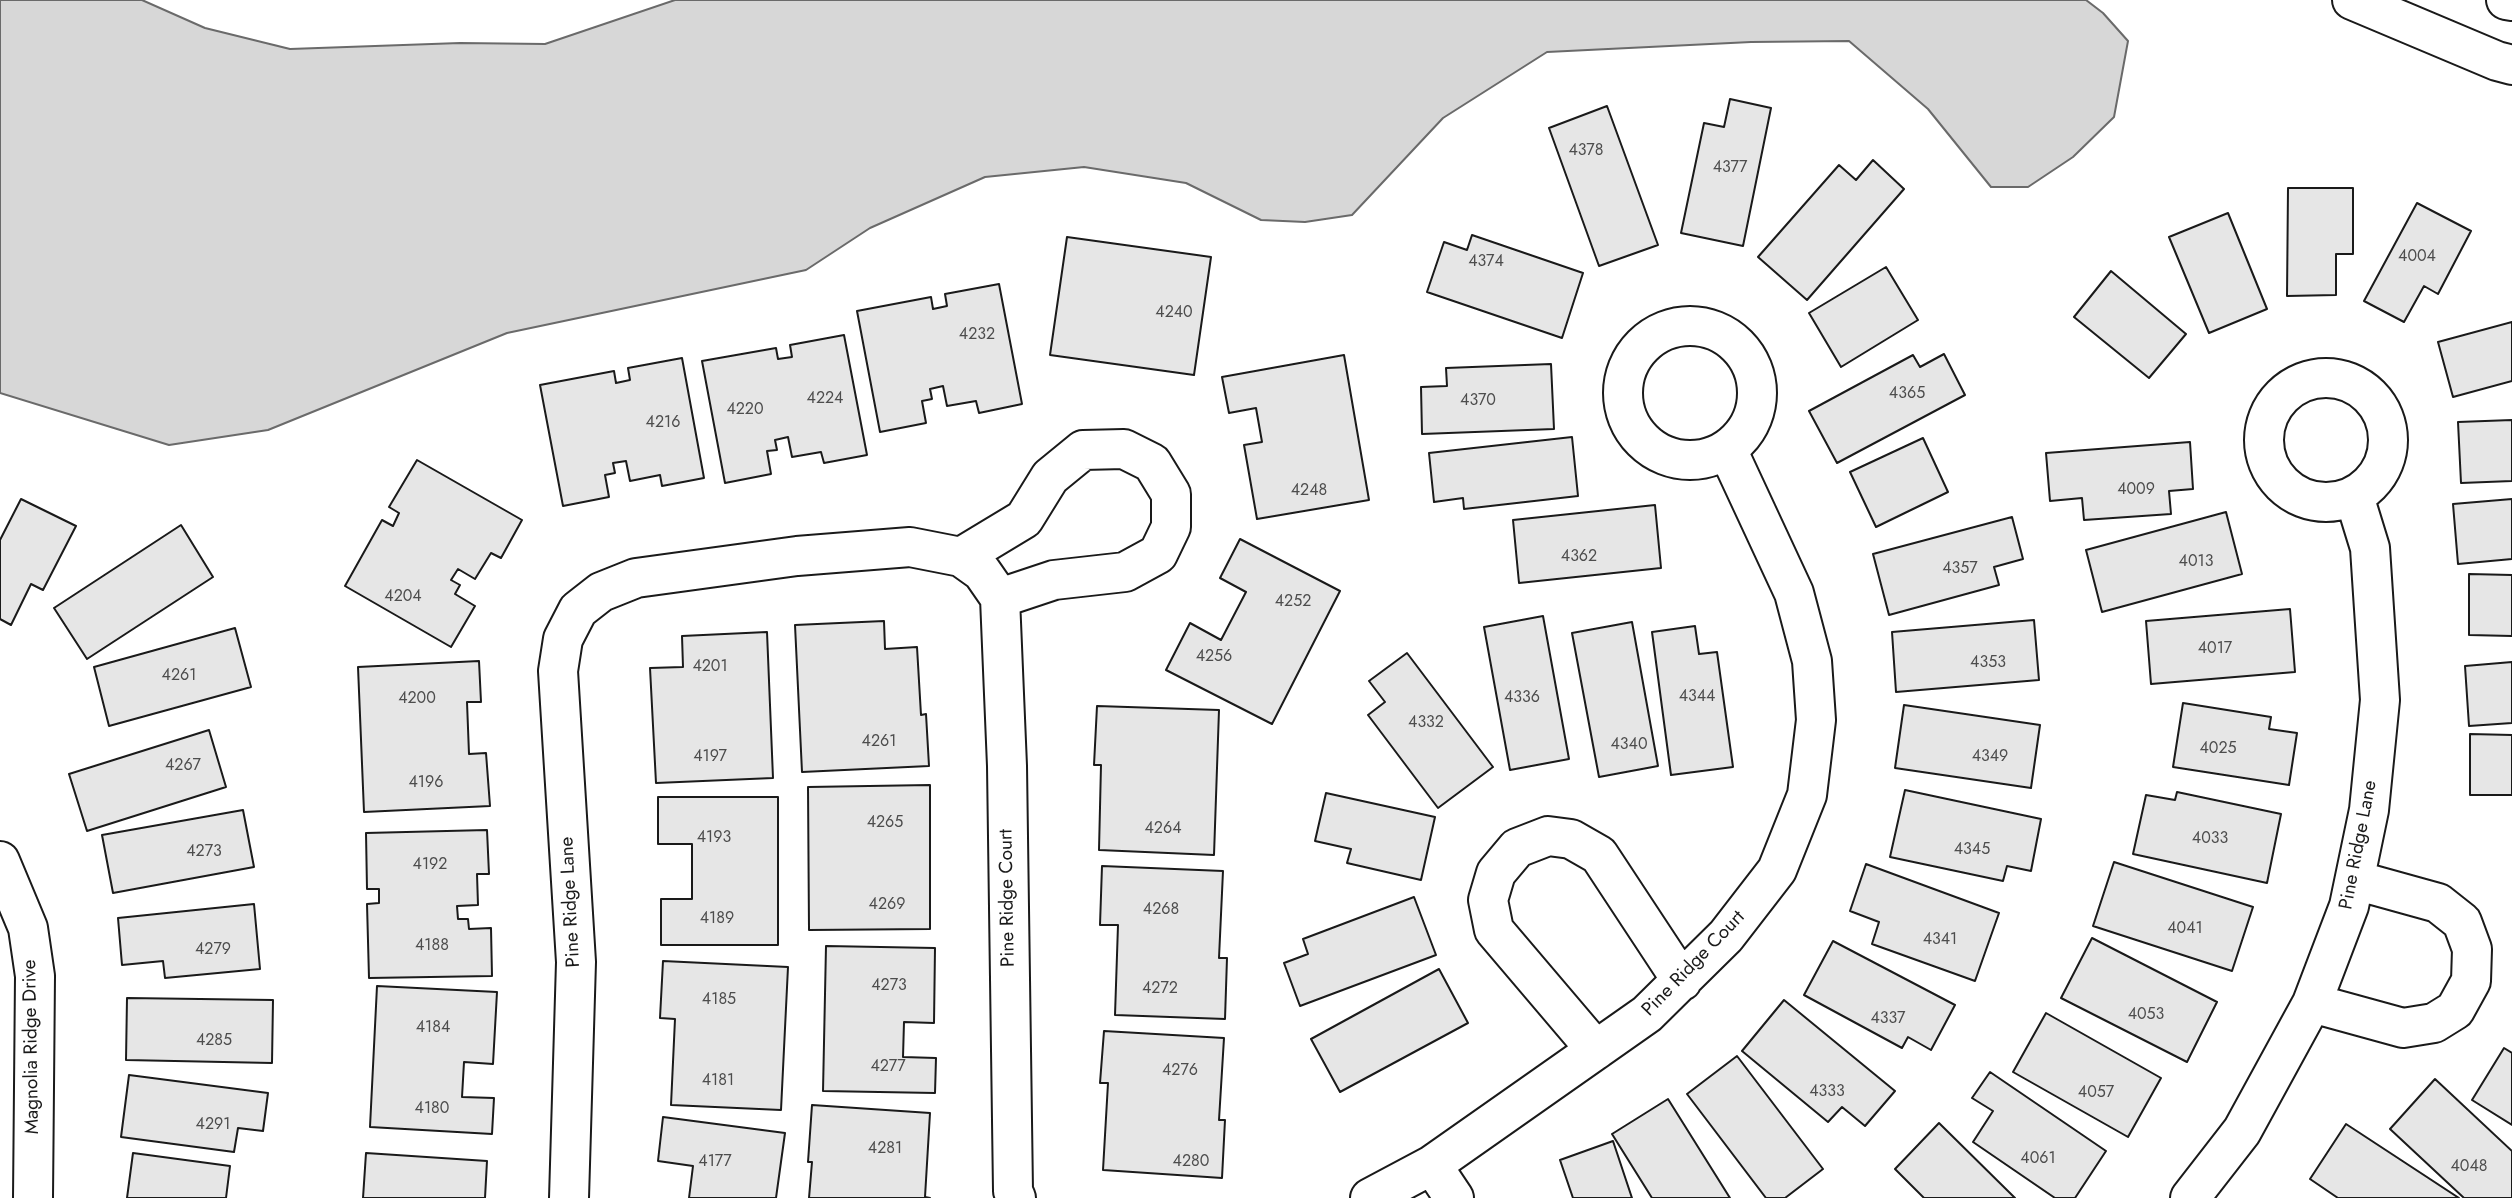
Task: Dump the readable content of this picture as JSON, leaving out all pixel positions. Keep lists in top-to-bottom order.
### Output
{
  "streets": {
    "street": ["Pine Ridge Lane", "Pine Ridge Court", "Magnolia Ridge Drive"]
  },
  "house_numbers": [
    "4378",
    "4377",
    "4004",
    "4374",
    "4240",
    "4232",
    "4365",
    "4224",
    "4370",
    "4220",
    "4216",
    "4009",
    "4248",
    "4362",
    "4013",
    "4357",
    "4204",
    "4252",
    "4017",
    "4256",
    "4353",
    "4201",
    "4261",
    "4344",
    "4336",
    "4200",
    "4332",
    "4261",
    "4340",
    "4025",
    "4197",
    "4349",
    "4267",
    "4196",
    "4265",
    "4264",
    "4193",
    "4033",
    "4345",
    "4273",
    "4192",
    "4269",
    "4268",
    "4189",
    "4041",
    "4341",
    "4188",
    "4279",
    "4273",
    "4272",
    "4185",
    "4053",
    "4337",
    "4184",
    "4285",
    "4277",
    "4276",
    "4181",
    "4333",
    "4057",
    "4180",
    "4291",
    "4281",
    "4061",
    "4177",
    "4280",
    "4048"
  ]
}
